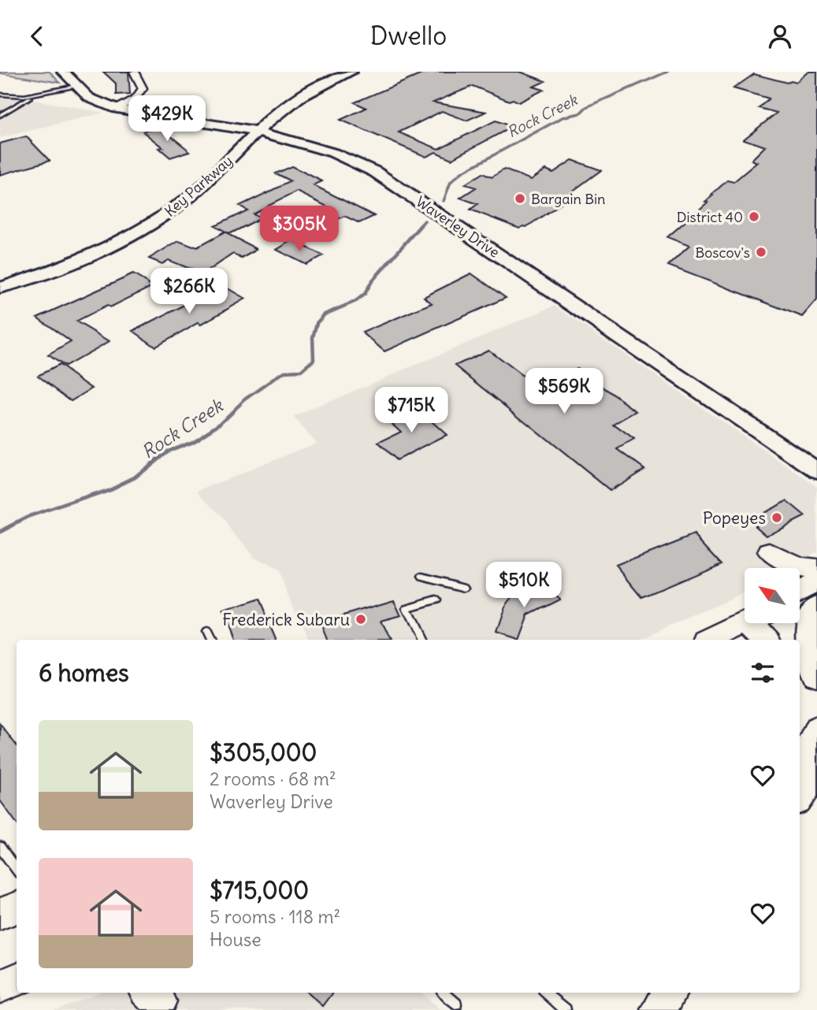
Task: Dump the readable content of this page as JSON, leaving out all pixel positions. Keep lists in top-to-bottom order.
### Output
{
  "streets": {
    "street": ["Key Parkway", "Waverley Drive"]
  },
  "crossings": [
    ["Key Parkway", "Waverley Drive"]
  ],
  "water": ["Rock Creek"],
  "places": [
    "Bargain Bin",
    "District 40",
    "Boscov's",
    "Popeyes",
    "Frederick Subaru"
  ],
  "north": "top left",
  "page": {
    "header": "Dwello",
    "price": [
      "$429K",
      "$305K",
      "$266K",
      "$569K",
      "$715K",
      "$510K"
    ],
    "heading": "6 homes",
    "list": [
      {
        "name": "$305,000",
        "note": "2 rooms · 68 m² · Waverley Drive"
      },
      {
        "name": "$715,000",
        "note": "5 rooms · 118 m² · House"
      }
    ]
  }
}
